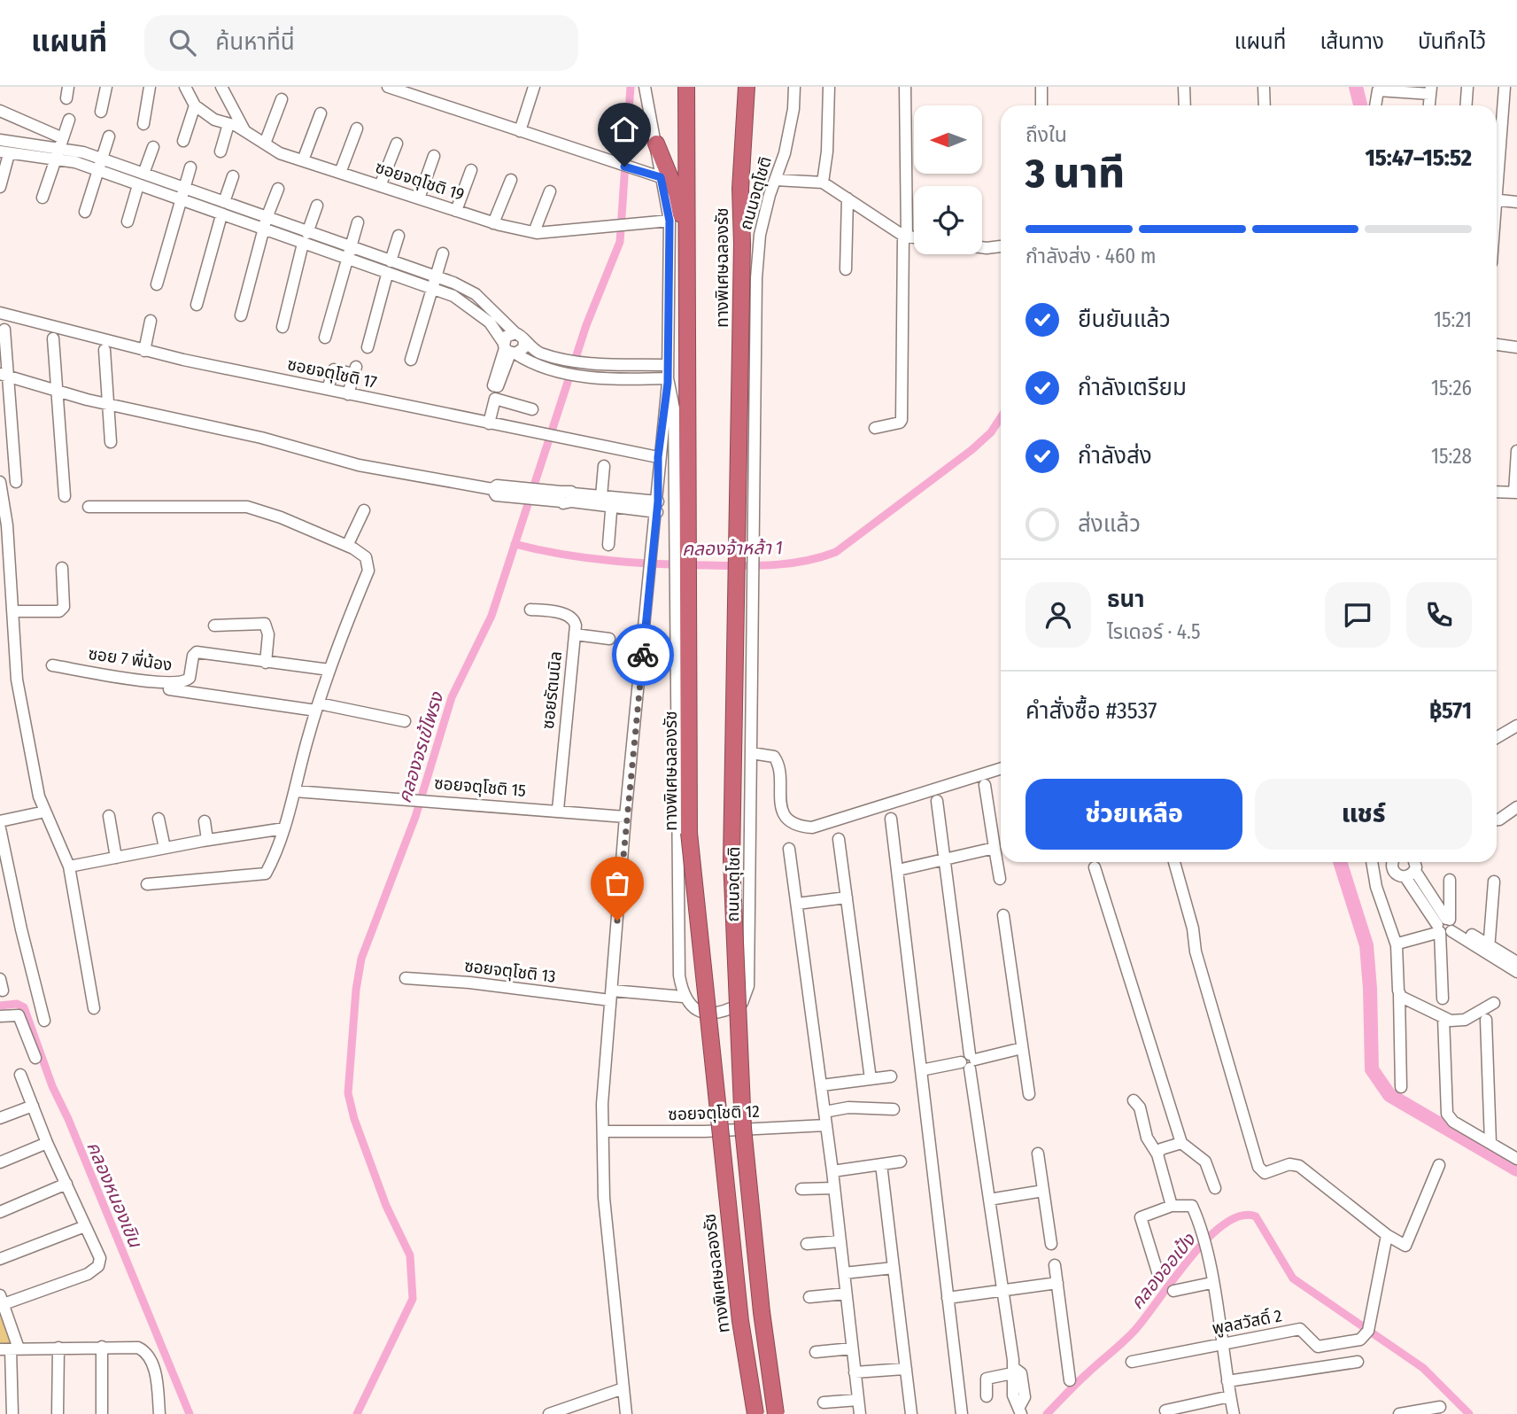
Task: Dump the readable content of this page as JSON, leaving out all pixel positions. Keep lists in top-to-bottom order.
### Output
{
  "streets": {
    "highway": ["ทางพิเศษฉลองรัช"],
    "street": [
      "ซอยจตุโชติ 19",
      "ถนนจตุโชติ",
      "ซอยจตุโชติ 17",
      "ซอย 7 พี่น้อง",
      "ซอยรัตนนิล",
      "ซอยจตุโชติ 15",
      "ซอยจตุโชติ 13",
      "ซอยจตุโชติ 12",
      "พูลสวัสดิ์ 2"
    ]
  },
  "crossings": [
    ["ถนนจตุโชติ", "ซอยจตุโชติ 13"],
    ["ซอยรัตนนิล", "ซอยจตุโชติ 15"]
  ],
  "water": [
    "คลองจ้าหล้า 1",
    "คลองจรเข้โพรง",
    "คลองหนองเขิน",
    "คลองออเป้ง"
  ],
  "north": "left",
  "page": {
    "header": "แผนที่",
    "search": "ค้นหาที่นี่",
    "nav": ["แผนที่", "เส้นทาง", "บันทึกไว้"],
    "heading": ["3 นาที", "ถึงใน", "15:47–15:52"],
    "panel": [
      "ธนา",
      "ไรเดอร์ · 4.5",
      "คำสั่งซื้อ #3537",
      "฿571"
    ],
    "bar": "กำลังส่ง · 460 m",
    "list": [
      ["ยืนยันแล้ว", "15:21"],
      ["กำลังเตรียม", "15:26"],
      ["กำลังส่ง", "15:28"],
      "ส่งแล้ว"
    ],
    "buttons": ["ช่วยเหลือ", "แชร์"]
  }
}
